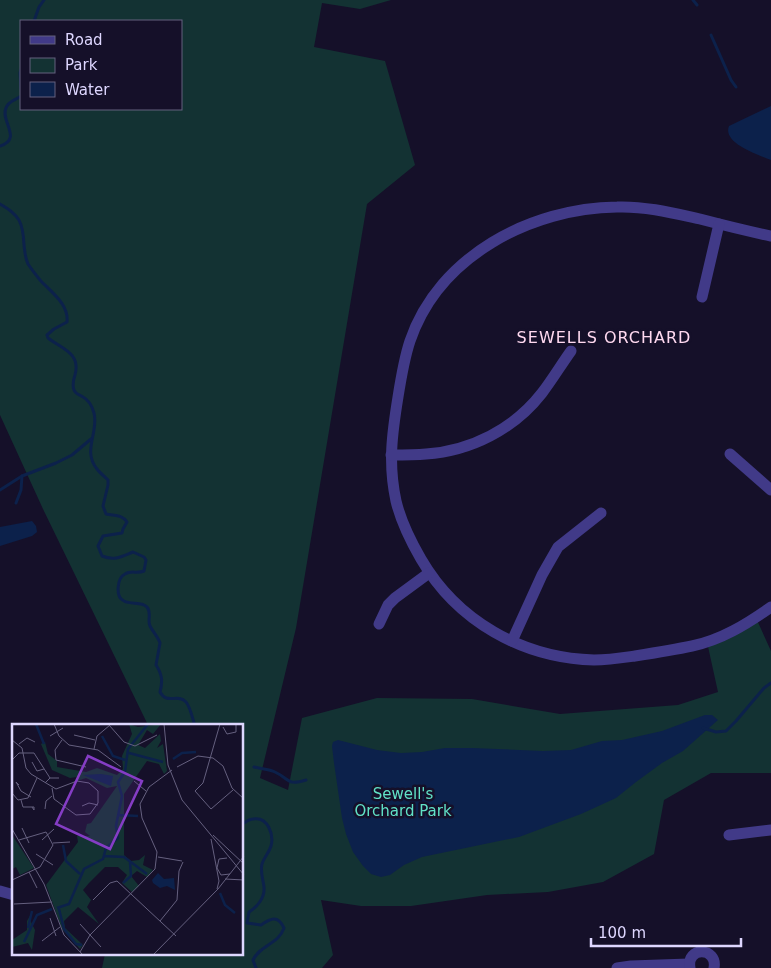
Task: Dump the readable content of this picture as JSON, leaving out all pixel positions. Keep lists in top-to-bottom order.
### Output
{
  "districts": ["SEWELLS ORCHARD"],
  "parks": ["Sewell's Orchard Park"],
  "legend": ["Road", "Park", "Water"],
  "scale_bar": "100 m"
}
